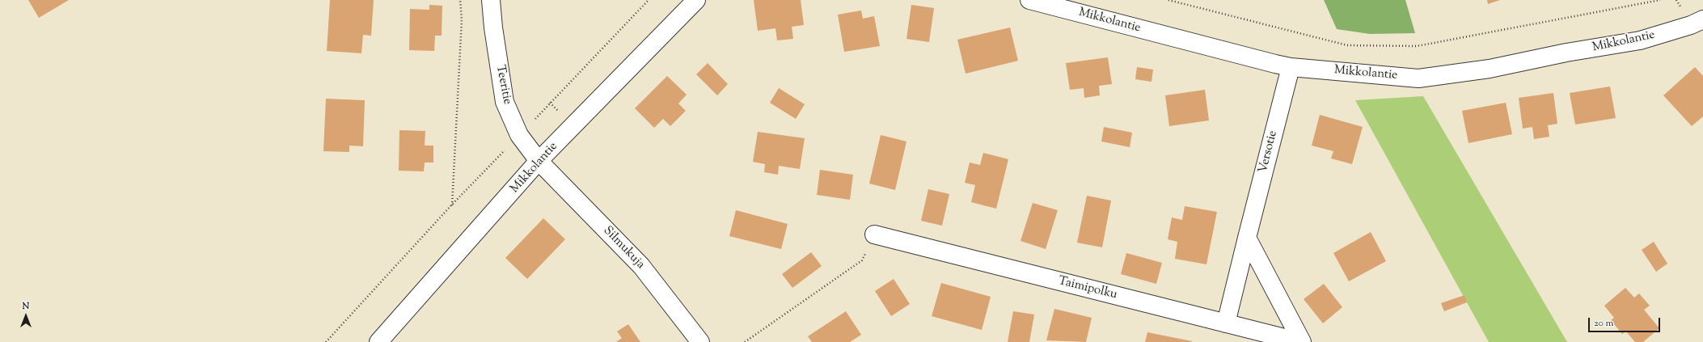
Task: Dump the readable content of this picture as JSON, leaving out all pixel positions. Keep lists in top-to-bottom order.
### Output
{
  "streets": {
    "street": [
      "Mikkolantie",
      "Teeritie",
      "Versotie",
      "Silmukuja",
      "Taimipolku"
    ]
  },
  "crossings": [
    ["Mikkolantie", "Teeritie"],
    ["Mikkolantie", "Versotie"],
    ["Mikkolantie", "Silmukuja"],
    ["Teeritie", "Silmukuja"],
    ["Versotie", "Taimipolku"]
  ],
  "scale_bar": "20 m",
  "north": "top"
}
